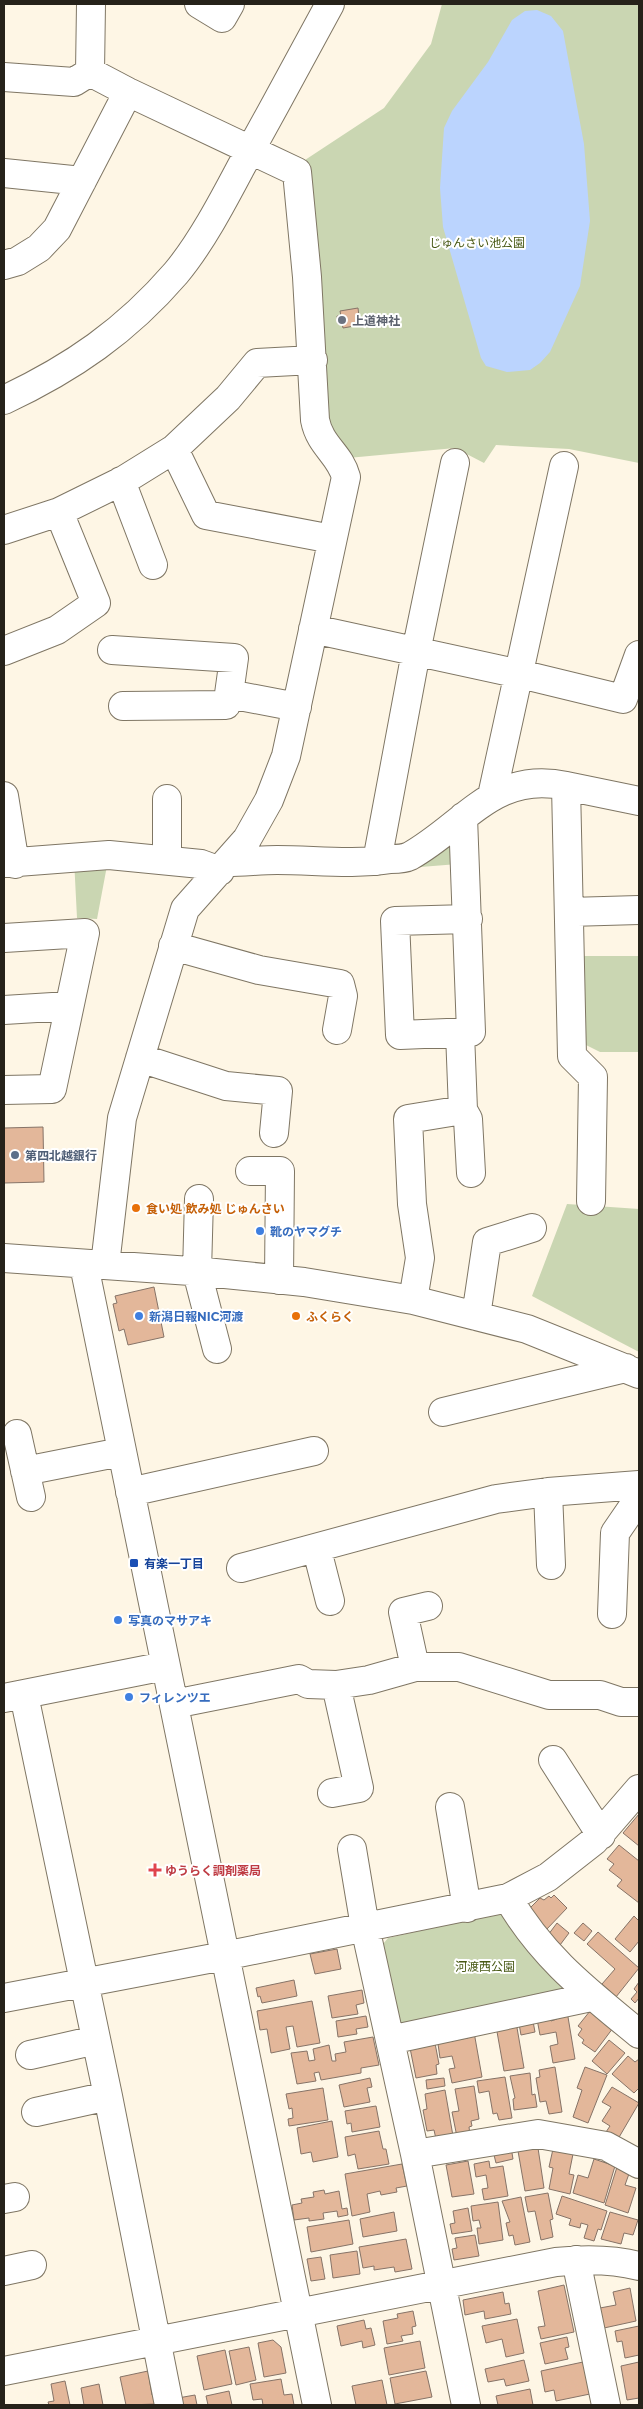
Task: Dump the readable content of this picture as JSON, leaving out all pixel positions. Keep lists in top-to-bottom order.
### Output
{
  "parks": ["じゅんさい池公園", "河渡西公園"],
  "places": {
    "other": [
      "上道神社",
      "第四北越銀行",
      "食い処 飲み処 じゅんさい",
      "靴のヤマグチ",
      "新潟日報NIC河渡",
      "ふくらく",
      "写真のマサアキ",
      "フィレンツエ"
    ],
    "transit": ["有楽一丁目"],
    "health": ["ゆうらく調剤薬局"]
  }
}
